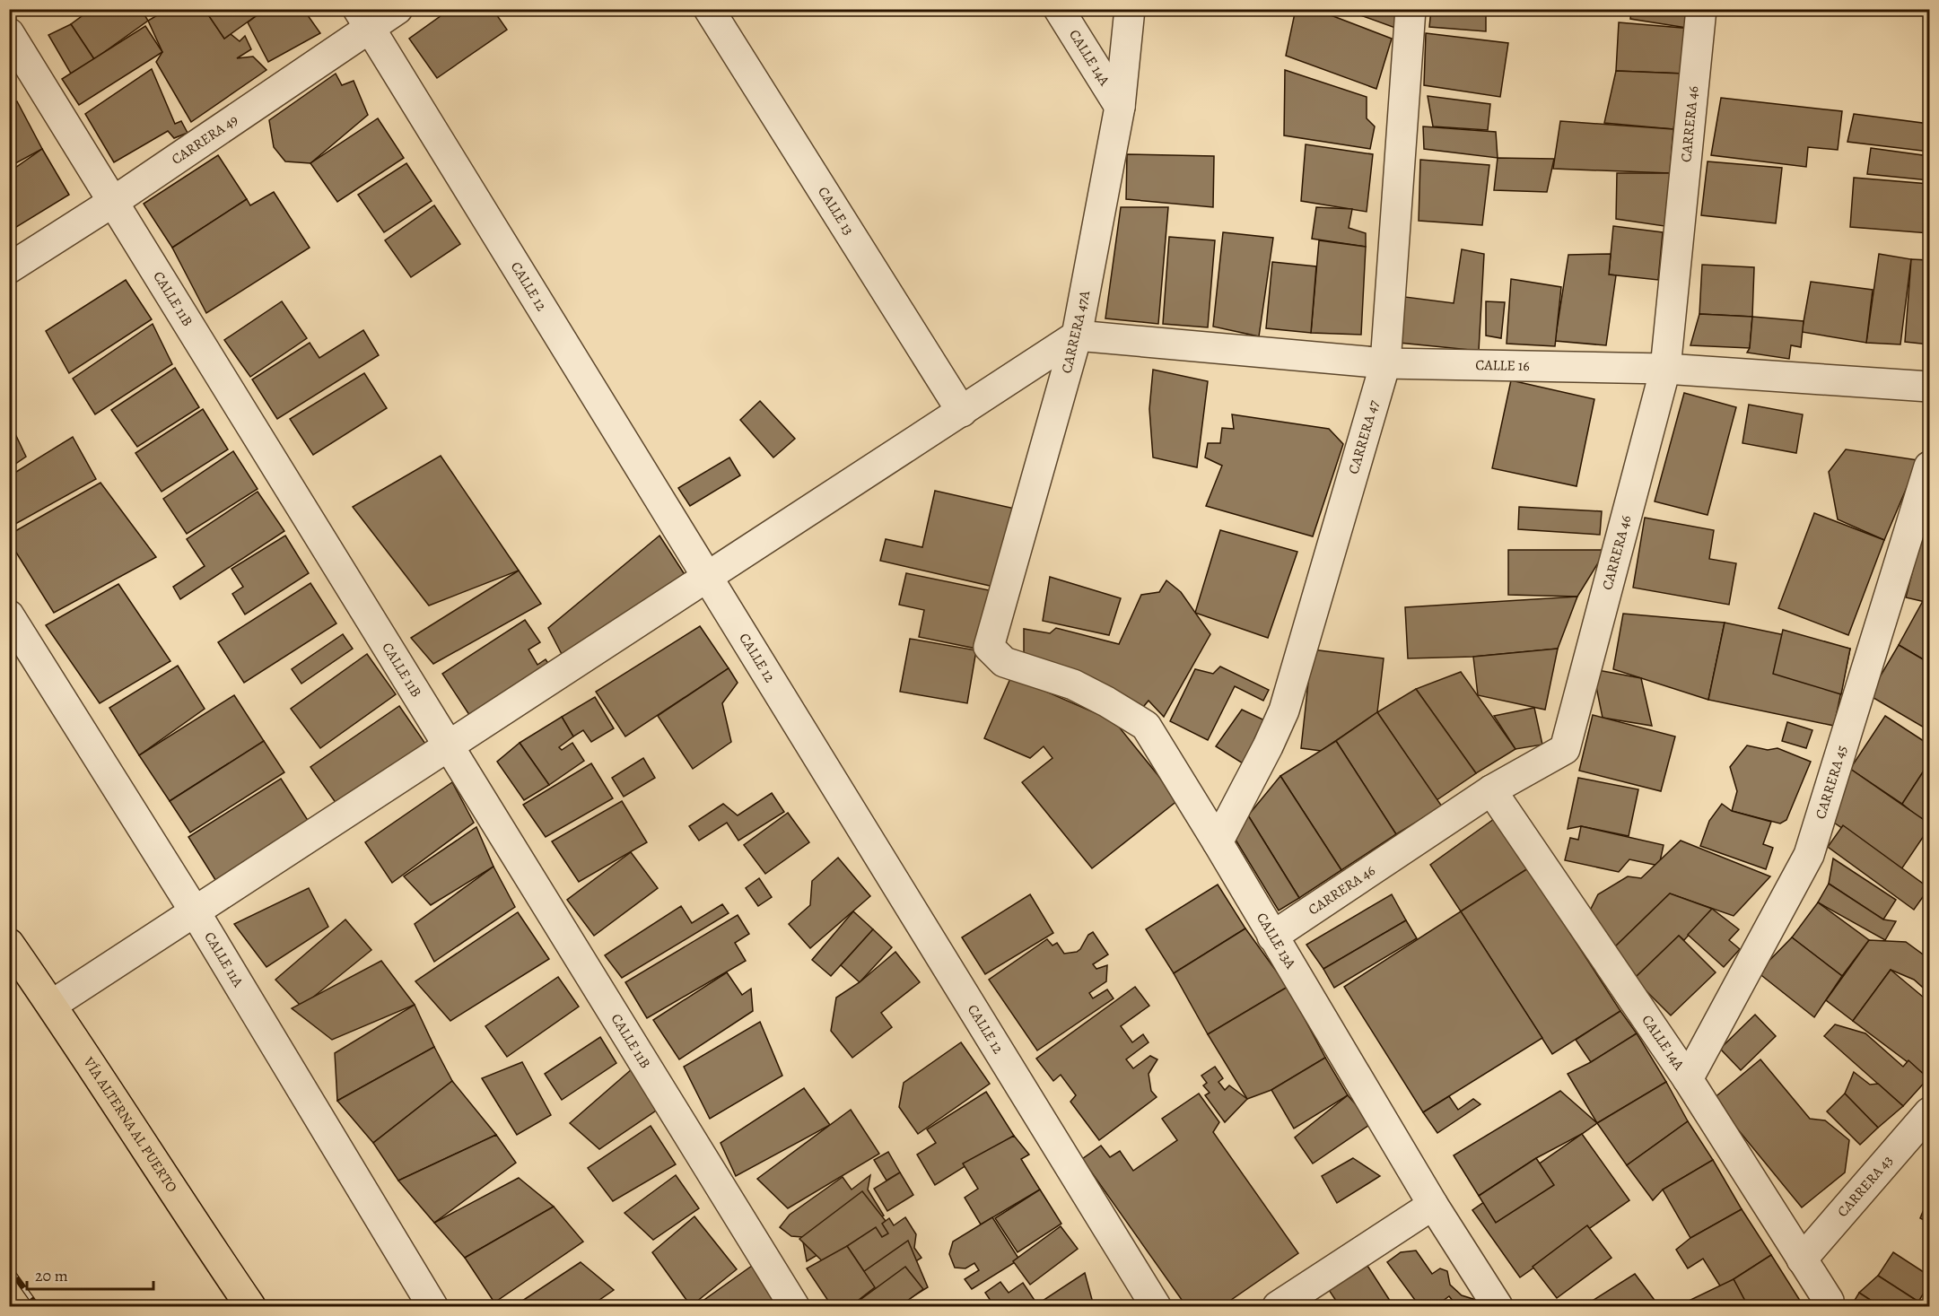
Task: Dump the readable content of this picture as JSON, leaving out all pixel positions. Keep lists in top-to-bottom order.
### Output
{
  "streets": {
    "main road": ["VÍA ALTERNA AL PUERTO"],
    "street": [
      "CALLE 14A",
      "CARRERA 46",
      "CARRERA 49",
      "CALLE 13",
      "CALLE 12",
      "CALLE 11B",
      "CARRERA 47A",
      "CALLE 16",
      "CARRERA 47",
      "CARRERA 45",
      "CALLE 13A",
      "CALLE 11A",
      "CARRERA 43"
    ]
  },
  "crossings": [
    ["CALLE 14A", "CARRERA 46"],
    ["CALLE 14A", "CARRERA 47A"],
    ["CALLE 14A", "CARRERA 45"],
    ["CALLE 14A", "CARRERA 43"],
    ["CARRERA 46", "CALLE 16"],
    ["CARRERA 46", "CALLE 13A"],
    ["CARRERA 49", "CALLE 12"],
    ["CARRERA 49", "CALLE 11B"],
    ["CARRERA 47A", "CALLE 16"],
    ["CARRERA 47A", "CALLE 13A"],
    ["CALLE 16", "CARRERA 47"],
    ["CARRERA 47", "CALLE 13A"]
  ],
  "scale_bar": "20 m"
}
